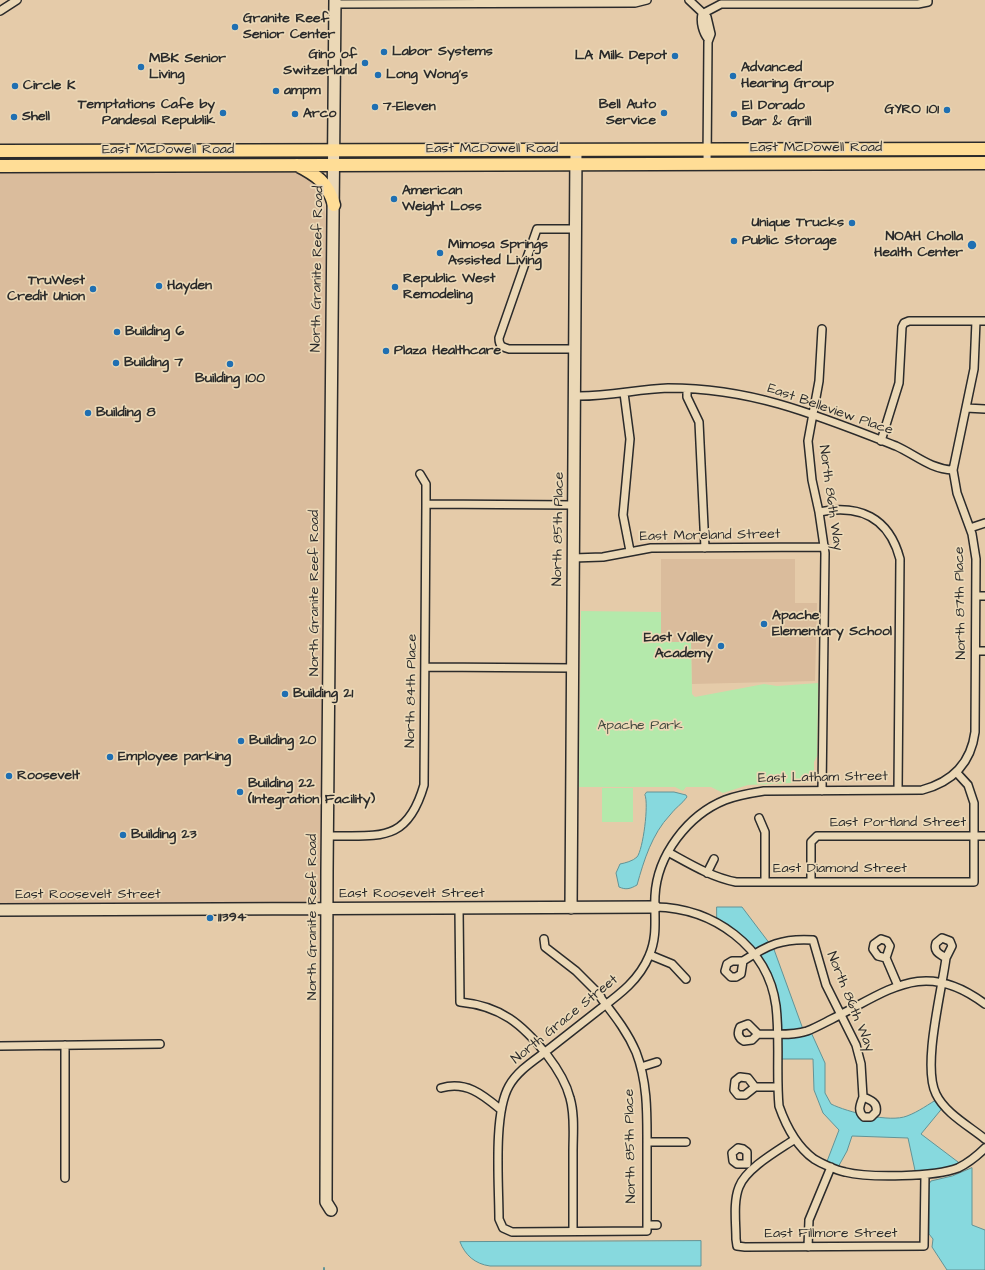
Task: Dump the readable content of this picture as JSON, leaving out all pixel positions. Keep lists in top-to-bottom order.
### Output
{
  "streets": {
    "main road": ["East McDowell Road"],
    "street": [
      "North Granite Reef Road",
      "East Belleview Place",
      "North 86th Way",
      "North 85th Place",
      "East Moreland Street",
      "North 87th Place",
      "North 84th Place",
      "East Latham Street",
      "East Portland Street",
      "East Diamond Street",
      "East Roosevelt Street",
      "North Grace Street",
      "East Fillmore Street"
    ]
  },
  "crossings": [
    ["East McDowell Road", "North Granite Reef Road"],
    ["East McDowell Road", "North 85th Place"],
    ["North Granite Reef Road", "North 84th Place"],
    ["North Granite Reef Road", "East Roosevelt Street"],
    ["East Belleview Place", "North 86th Way"],
    ["East Belleview Place", "North 85th Place"],
    ["East Belleview Place", "North 87th Place"],
    ["North 86th Way", "East Moreland Street"],
    ["North 86th Way", "East Latham Street"],
    ["North 85th Place", "East Moreland Street"],
    ["North 85th Place", "East Roosevelt Street"],
    ["North 85th Place", "North Grace Street"],
    ["North 87th Place", "East Latham Street"],
    ["East Latham Street", "East Diamond Street"],
    ["East Latham Street", "East Roosevelt Street"],
    ["East Latham Street", "North Grace Street"],
    ["East Portland Street", "East Diamond Street"],
    ["East Roosevelt Street", "North Grace Street"]
  ],
  "parks": ["Apache Park"],
  "places": [
    "Granite Reef Senior Center",
    "Labor Systems",
    "LA Milk Depot",
    "Gino of Switzerland",
    "MBK Senior Living",
    "Long Wong's",
    "Advanced Hearing Group",
    "Circle K",
    "ampm",
    "7-Eleven",
    "GYRO 101",
    "Temptations Cafe by Pandesal Republik",
    "Bell Auto Service",
    "Arco",
    "El Dorado Bar & Grill",
    "Shell",
    "American Weight Loss",
    "Unique Trucks",
    "Public Storage",
    "NOAH Cholla Health Center",
    "Mimosa Springs Assisted Living",
    "Hayden",
    "Republic West Remodeling",
    "TruWest Credit Union",
    "Building 6",
    "Plaza Healthcare",
    "Building 7",
    "Building 100",
    "Building 8",
    "Apache Elementary School",
    "East Valley Academy",
    "Building 21",
    "Building 20",
    "Employee parking",
    "Roosevelt",
    "Building 22 (Integration Facility)",
    "Building 23",
    "11394"
  ]
}
